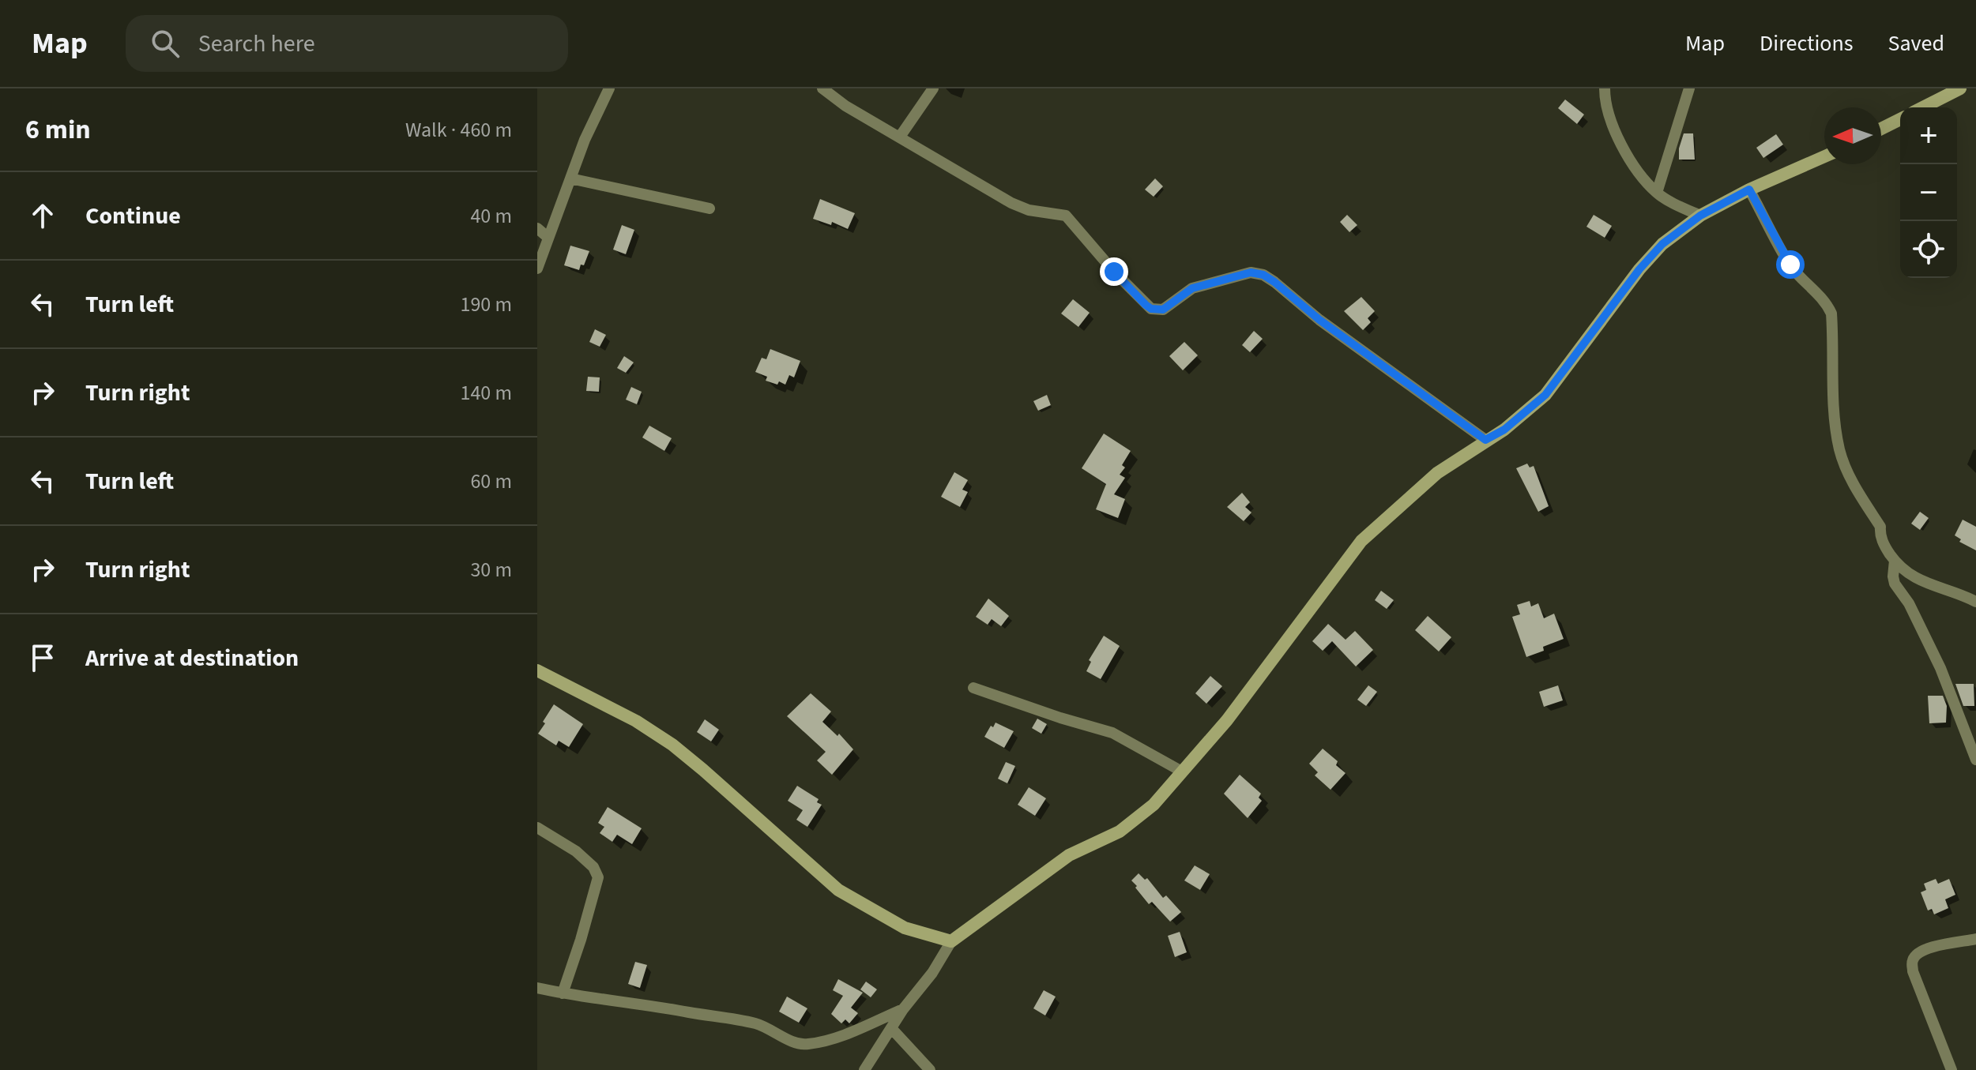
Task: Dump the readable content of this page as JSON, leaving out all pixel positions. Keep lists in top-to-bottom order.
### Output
{
  "north": "left",
  "page": {
    "header": "Map",
    "search": "Search here",
    "nav": ["Map", "Directions", "Saved"],
    "heading": ["6 min", "Walk · 460 m"],
    "map_buttons": ["+", "−"],
    "list": [
      ["Continue", "40 m"],
      ["Turn left", "190 m"],
      ["Turn right", "140 m"],
      ["Turn left", "60 m"],
      ["Turn right", "30 m"],
      "Arrive at destination"
    ]
  }
}
